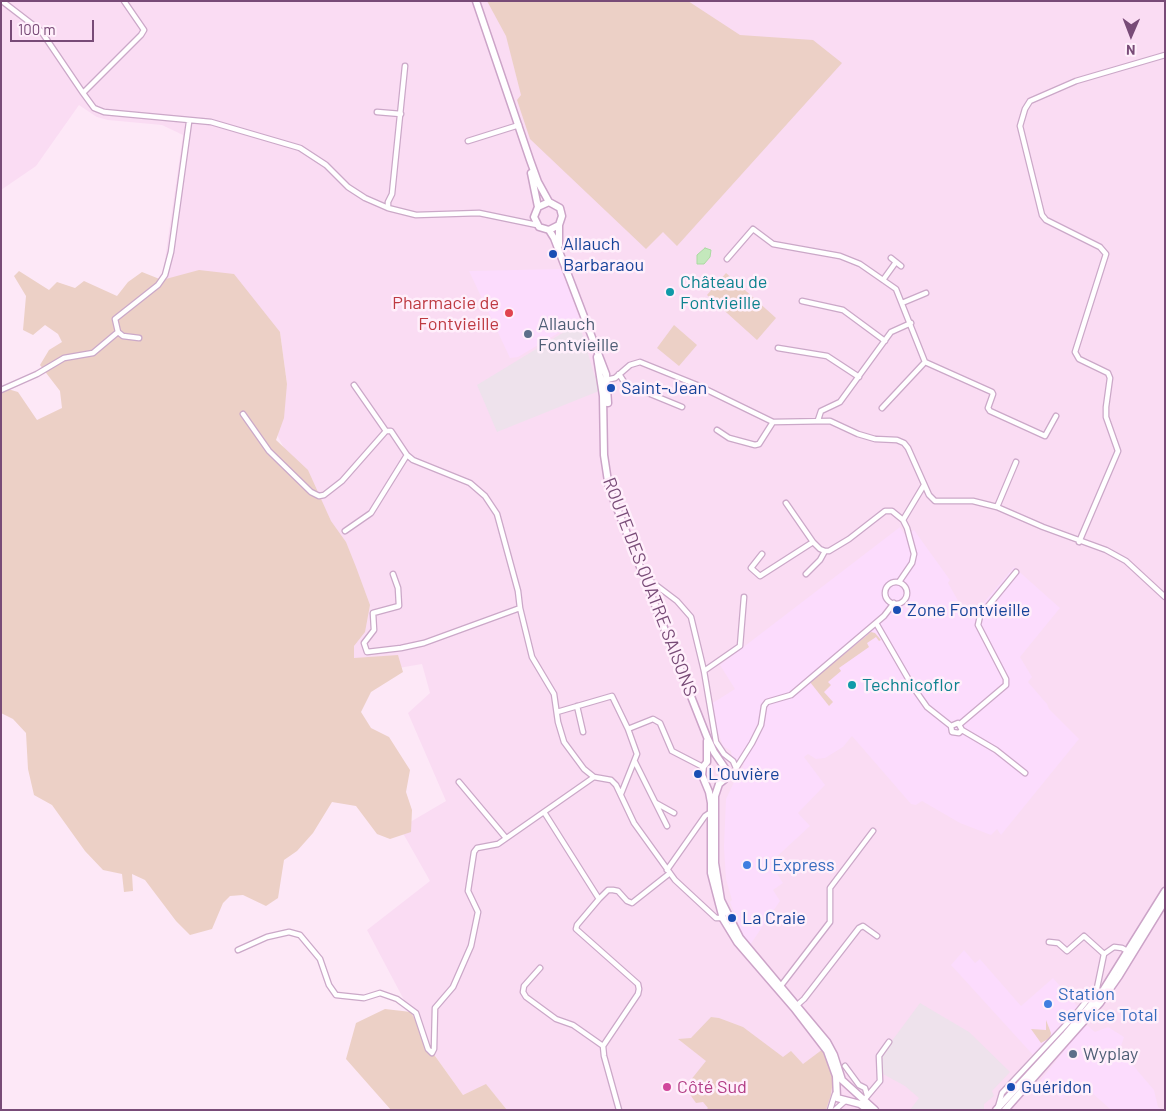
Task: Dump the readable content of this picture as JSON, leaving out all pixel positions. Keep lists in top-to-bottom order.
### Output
{
  "streets": {
    "main road": ["ROUTE DES QUATRE SAISONS"]
  },
  "places": [
    "Allauch Barbaraou",
    "Château de Fontvieille",
    "Pharmacie de Fontvieille",
    "Allauch Fontvieille",
    "Saint-Jean",
    "Zone Fontvieille",
    "Technicoflor",
    "L'Ouvière",
    "U Express",
    "La Craie",
    "Station service Total",
    "Wyplay",
    "Côté Sud",
    "Guéridon"
  ],
  "scale_bar": "100 m",
  "north": "bottom"
}
